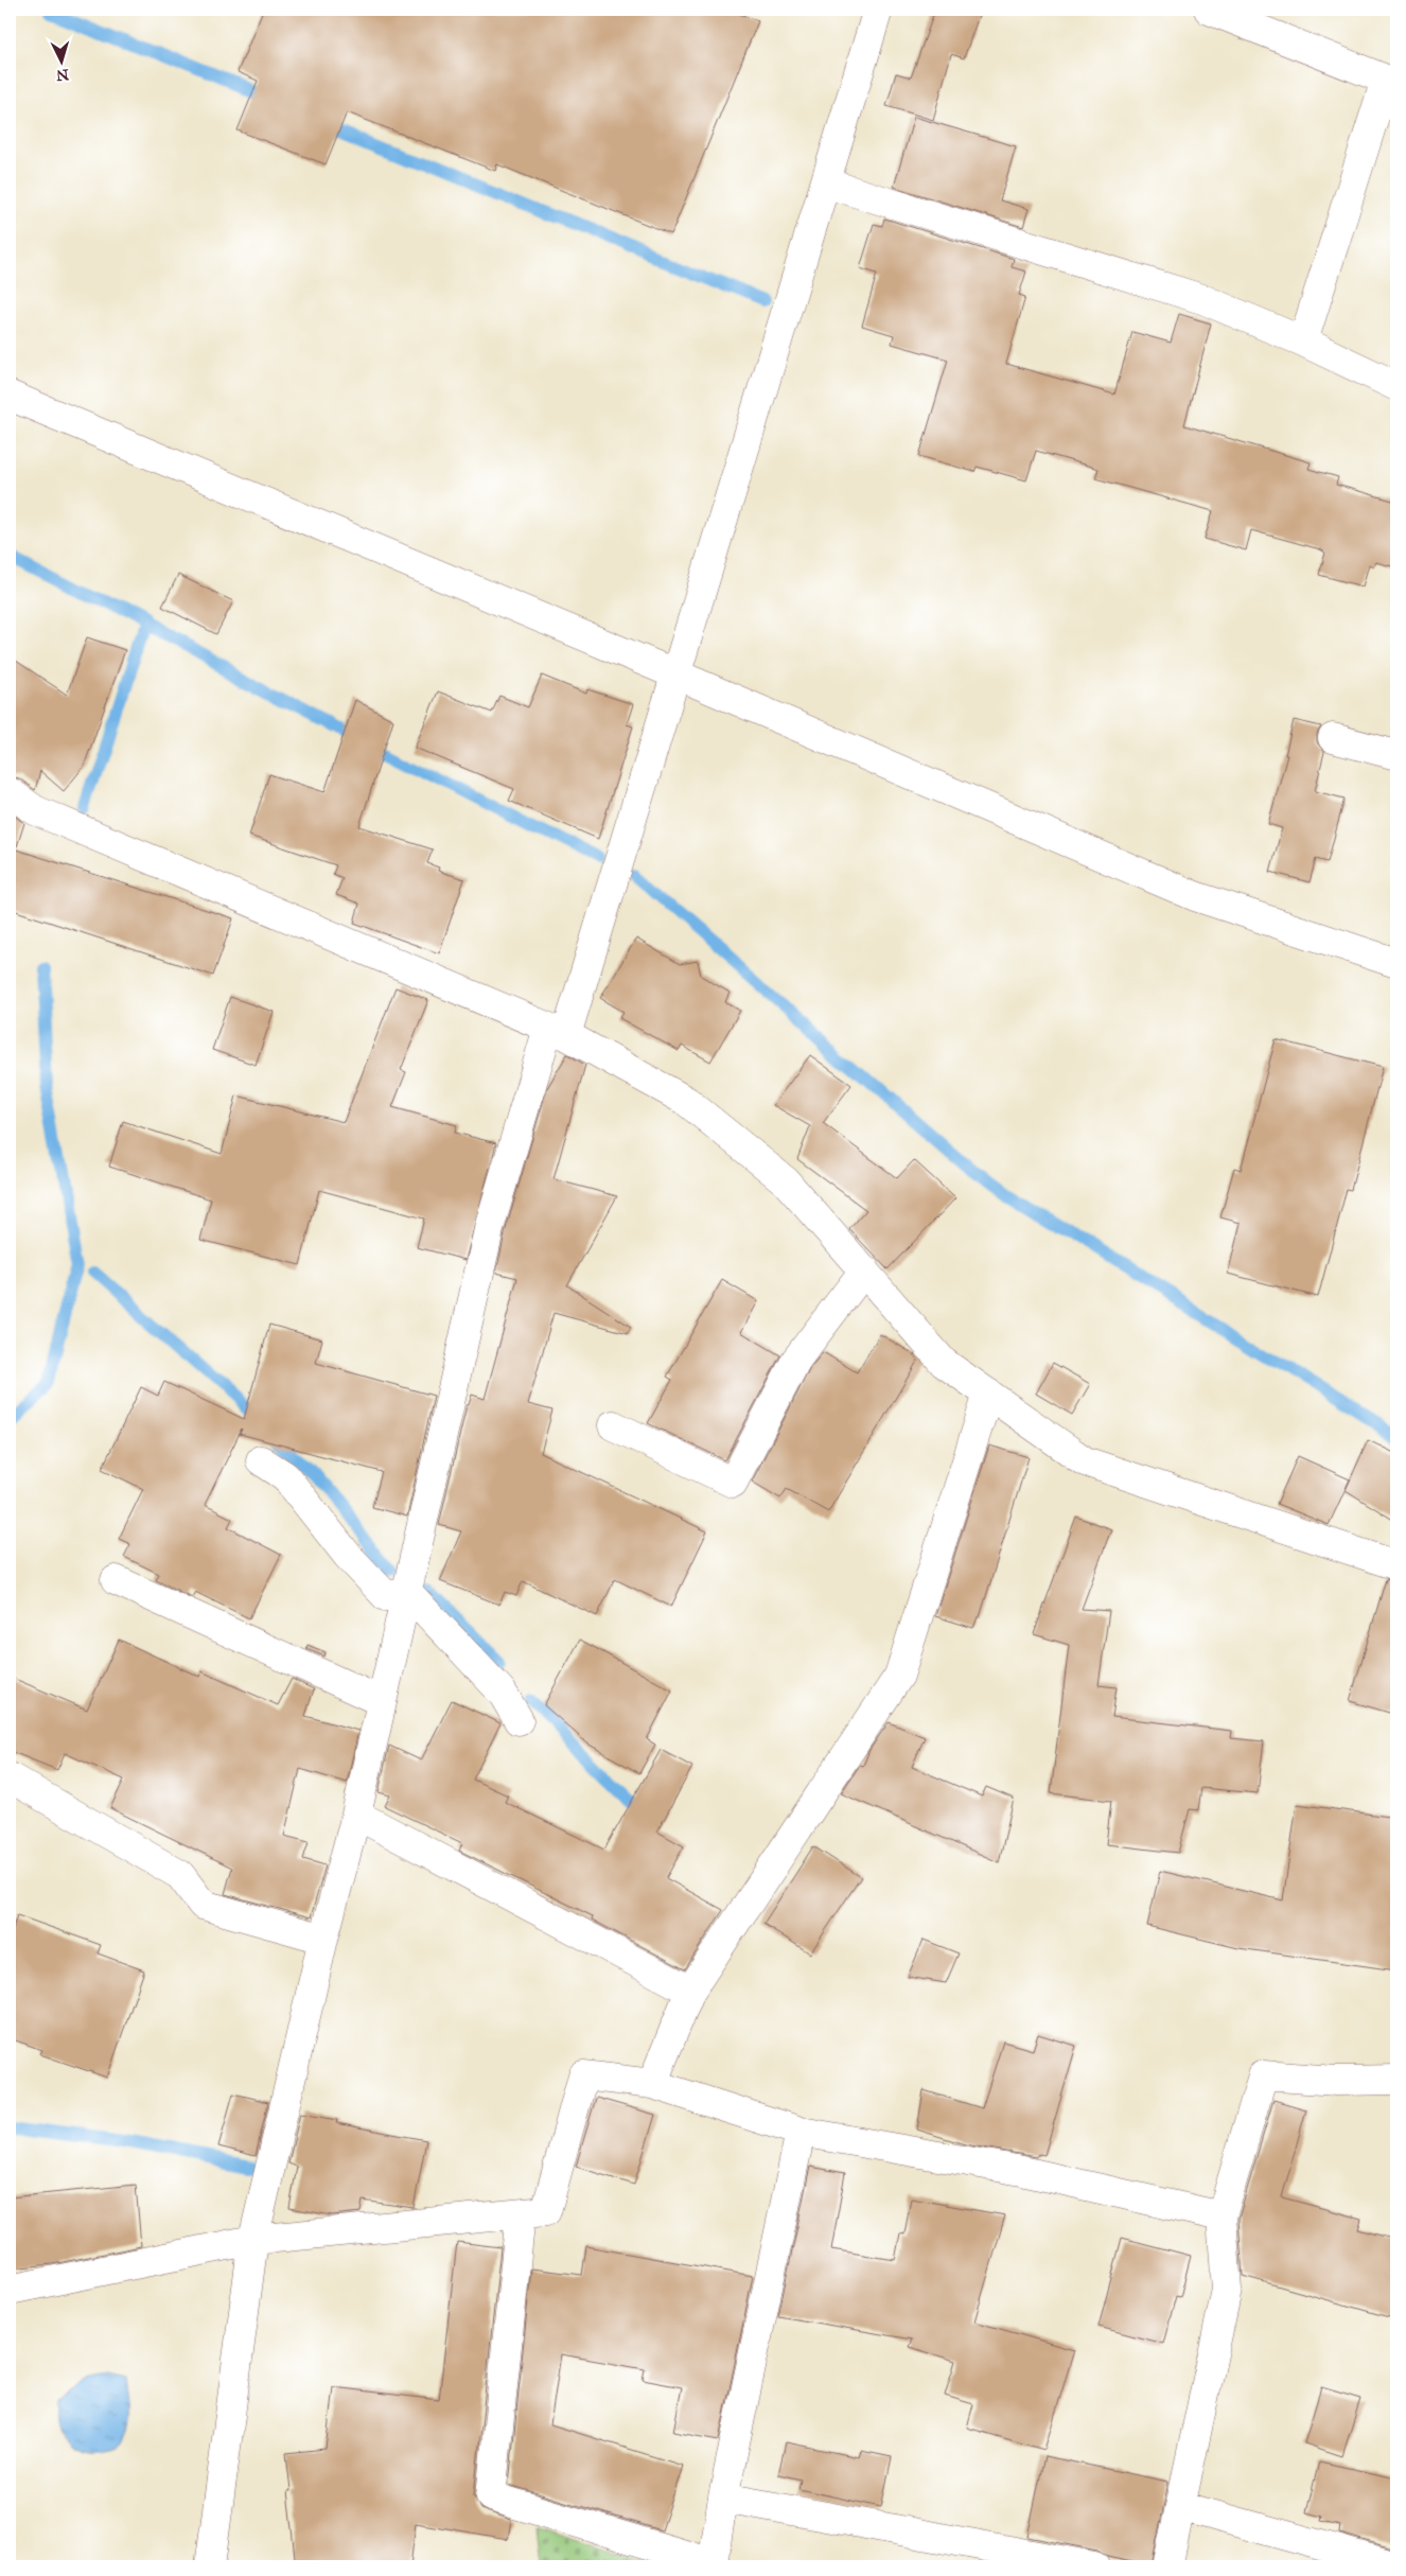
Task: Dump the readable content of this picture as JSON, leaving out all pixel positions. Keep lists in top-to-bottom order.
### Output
{
  "north": "bottom"
}
